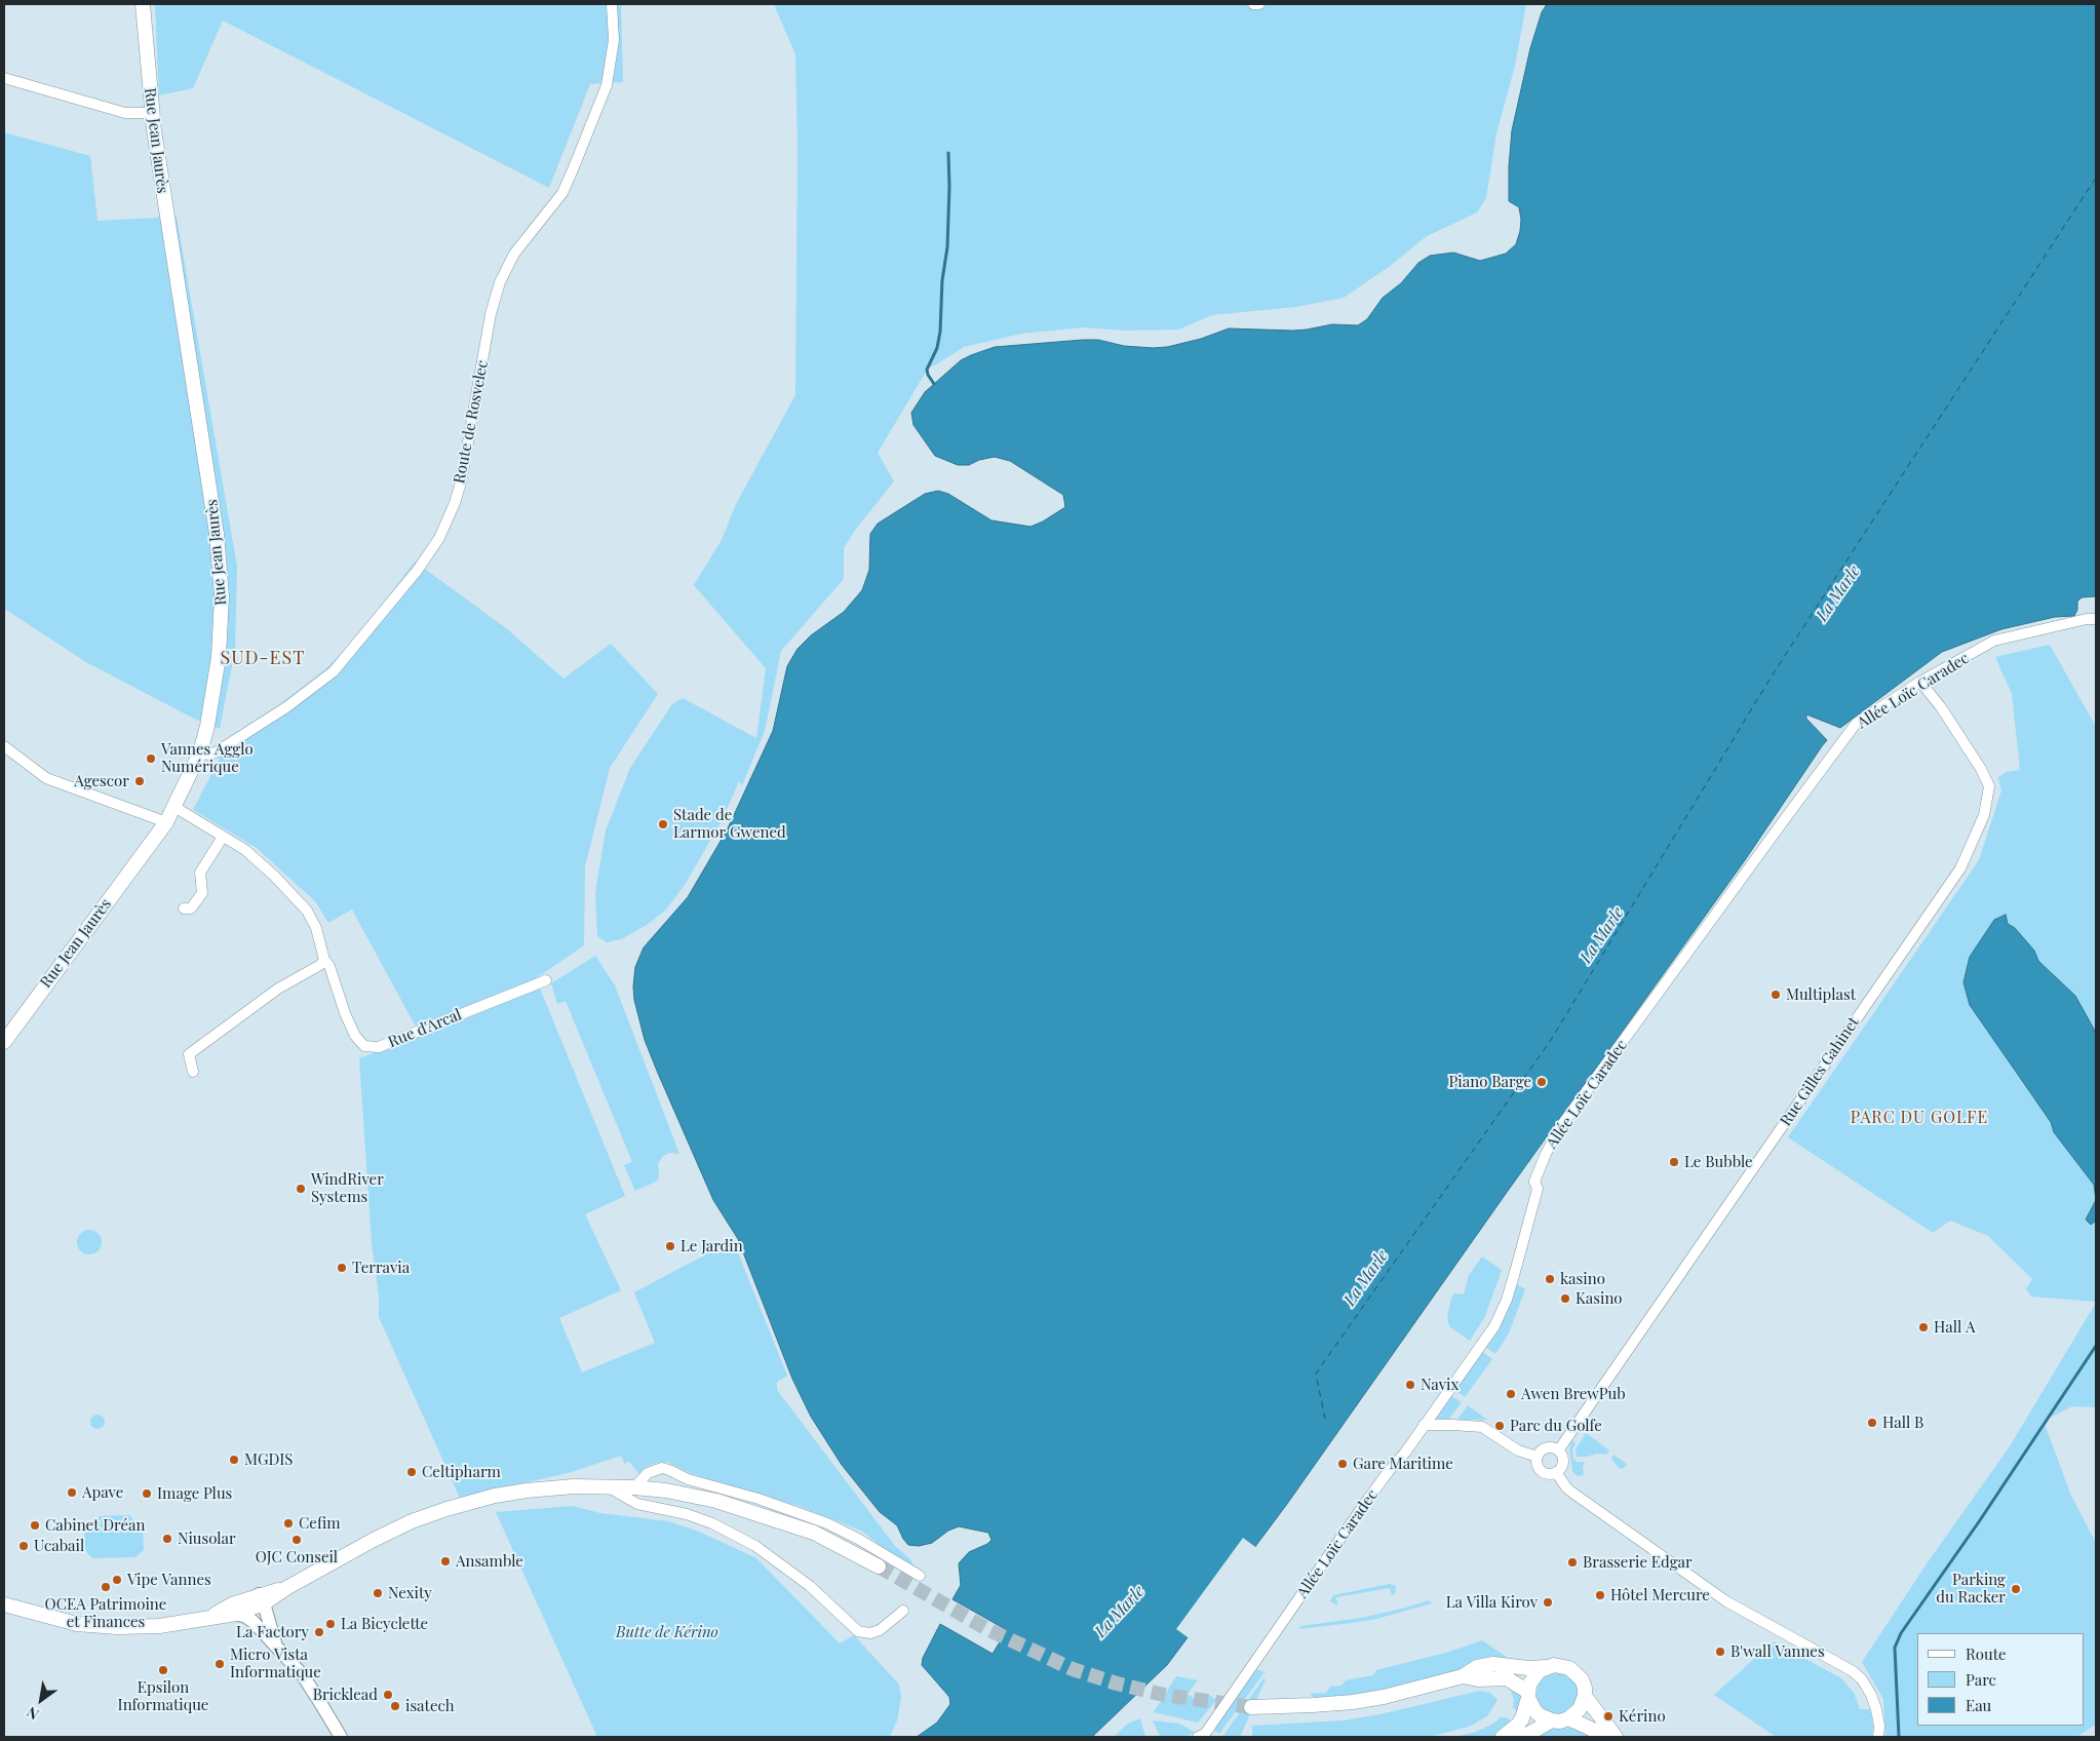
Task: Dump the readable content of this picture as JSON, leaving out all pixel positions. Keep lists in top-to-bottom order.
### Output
{
  "streets": {
    "main road": ["Rue Jean Jaurès"],
    "street": [
      "Route de Rosvelec",
      "Allée Loïc Caradec",
      "Rue d'Arcal",
      "Rue Gilles Gahinet"
    ]
  },
  "crossings": [
    ["Rue Jean Jaurès", "Route de Rosvelec"],
    ["Rue Jean Jaurès", "Rue d'Arcal"],
    ["Allée Loïc Caradec", "Rue Gilles Gahinet"]
  ],
  "districts": ["SUD-EST", "PARC DU GOLFE"],
  "water": ["La Marle"],
  "parks": ["Butte de Kérino"],
  "places": [
    "Vannes Agglo Numérique",
    "Agescor",
    "Stade de Larmor Gwened",
    "Multiplast",
    "Piano Barge",
    "Le Bubble",
    "WindRiver Systems",
    "Le Jardin",
    "Terravia",
    "kasino",
    "Kasino",
    "Hall A",
    "Navix",
    "Awen BrewPub",
    "Hall B",
    "Parc du Golfe",
    "MGDIS",
    "Gare Maritime",
    "Celtipharm",
    "Apave",
    "Image Plus",
    "Cefim",
    "Cabinet Dréan",
    "Niusolar",
    "OJC Conseil",
    "Ucabail",
    "Ansamble",
    "Brasserie Edgar",
    "Vipe Vannes",
    "OCEA Patrimoine et Finances",
    "Parking du Racker",
    "Nexity",
    "Hôtel Mercure",
    "La Villa Kirov",
    "La Bicyclette",
    "La Factory",
    "B'wall Vannes",
    "Micro Vista Informatique",
    "Epsilon Informatique",
    "Bricklead",
    "isatech",
    "Kérino"
  ],
  "legend": ["Route", "Parc", "Eau"],
  "north": "bottom left"
}
